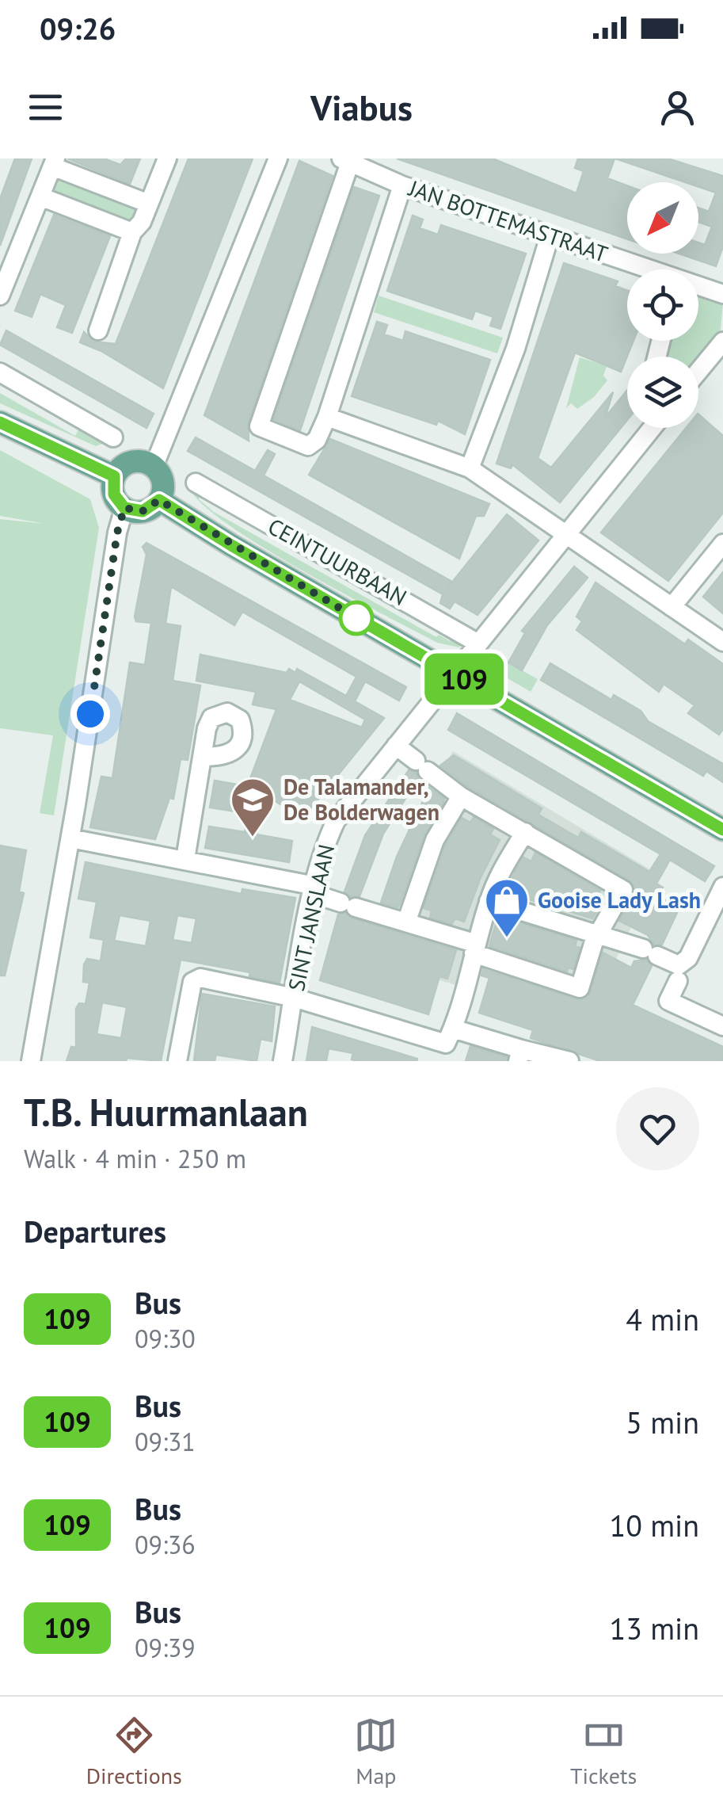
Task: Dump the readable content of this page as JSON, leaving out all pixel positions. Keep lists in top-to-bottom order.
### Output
{
  "streets": {
    "main road": ["CEINTUURBAAN"],
    "street": ["JAN BOTTEMASTRAAT", "SINT JANSLAAN"]
  },
  "crossings": [
    ["CEINTUURBAAN", "SINT JANSLAAN"]
  ],
  "places": {
    "school or university": ["De Talamander, De Bolderwagen"],
    "shop": ["Gooise Lady Lash"]
  },
  "lines": ["bus line 109"],
  "north": "bottom left",
  "page": {
    "status": "09:26",
    "header": "Viabus",
    "on_map": "109",
    "heading": [
      ["T.B. Huurmanlaan", "Walk · 4 min · 250 m"],
      "Departures"
    ],
    "list": [
      {
        "mark": "109",
        "name": "Bus",
        "note": "09:30",
        "value": "4 min"
      },
      {
        "mark": "109",
        "name": "Bus",
        "note": "09:31",
        "value": "5 min"
      },
      {
        "mark": "109",
        "name": "Bus",
        "note": "09:36",
        "value": "10 min"
      },
      {
        "mark": "109",
        "name": "Bus",
        "note": "09:39",
        "value": "13 min"
      }
    ],
    "tabs": ["Directions", "Map", "Tickets"]
  }
}
